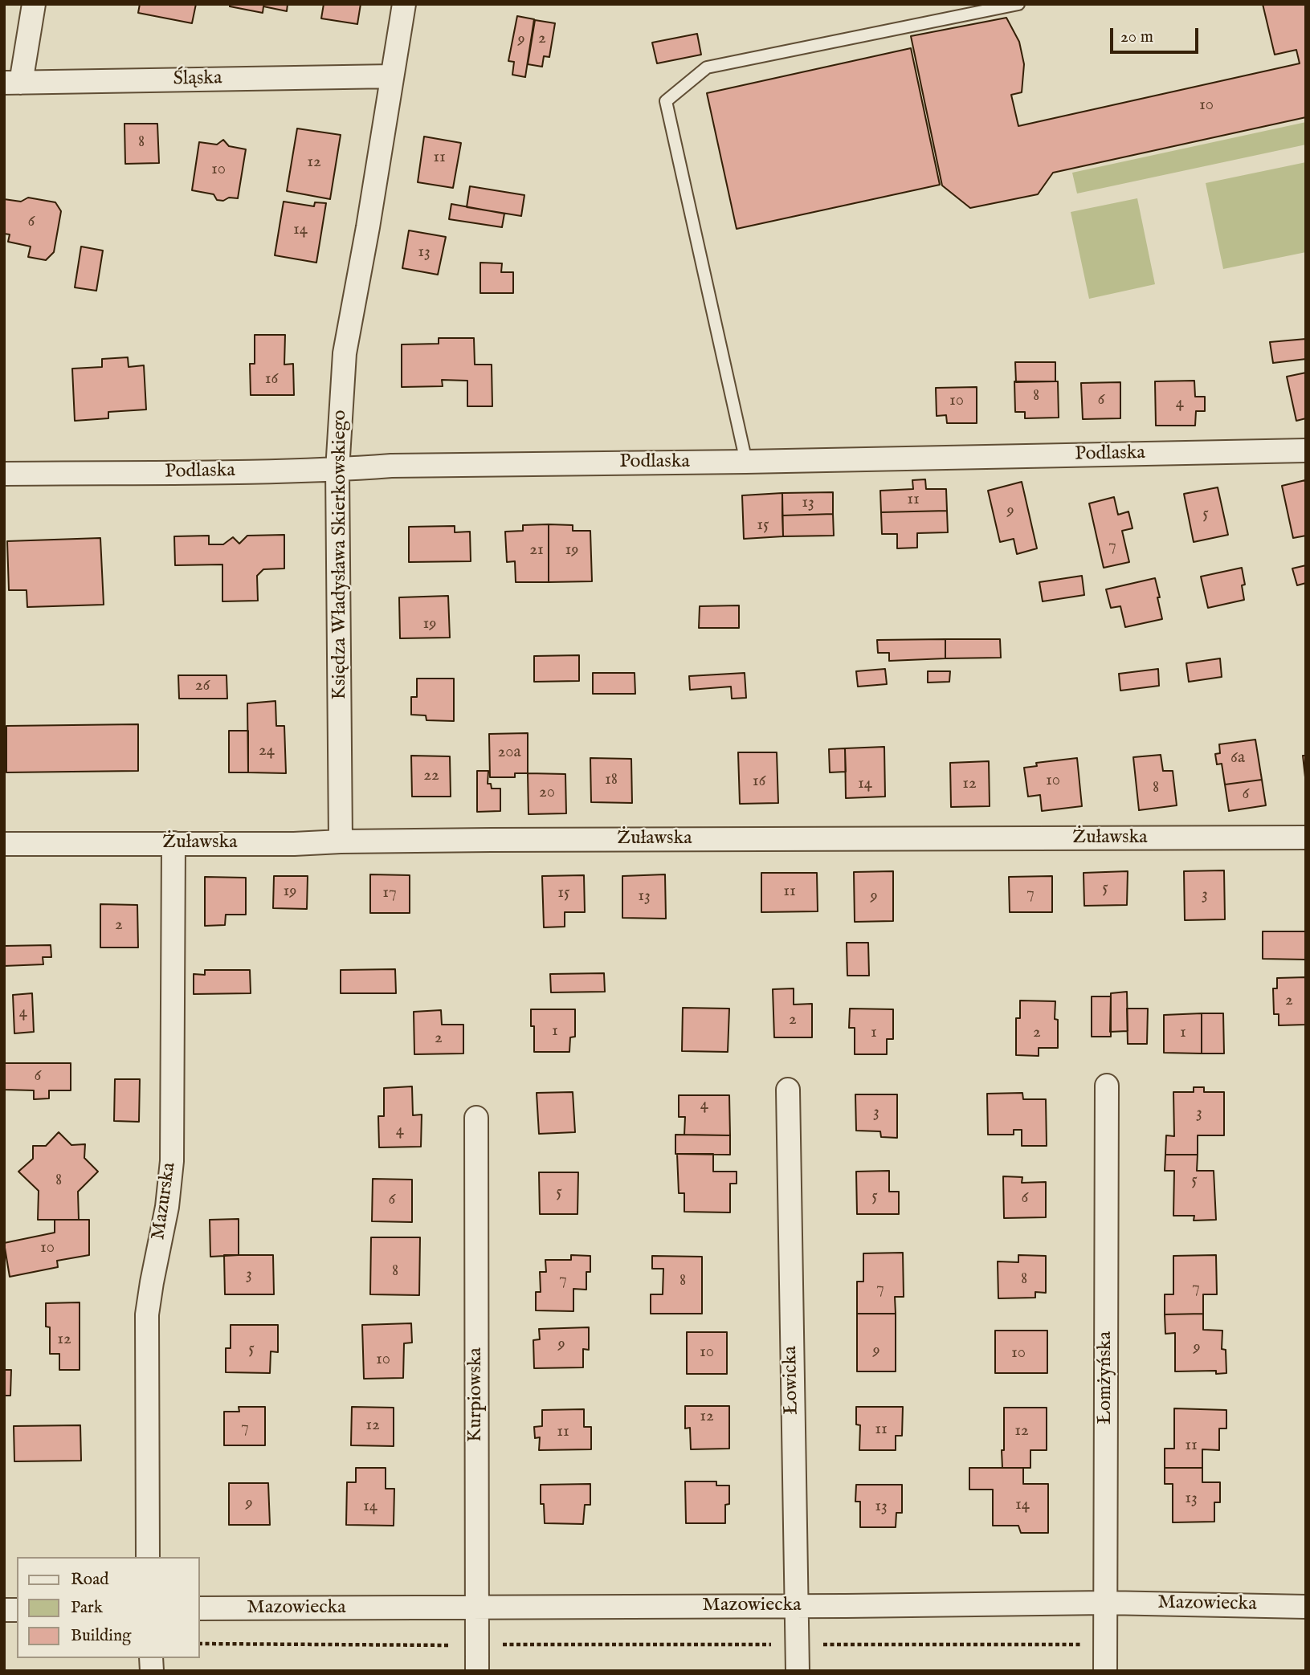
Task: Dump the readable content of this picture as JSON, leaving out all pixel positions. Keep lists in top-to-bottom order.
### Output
{
  "streets": {
    "street": [
      "Śląska",
      "Podlaska",
      "Księdza Władysława Skierkowskiego",
      "Żuławska",
      "Mazurska",
      "Łomżyńska",
      "Łowicka",
      "Kurpiowska",
      "Mazowiecka"
    ]
  },
  "crossings": [
    ["Śląska", "Księdza Władysława Skierkowskiego"],
    ["Podlaska", "Księdza Władysława Skierkowskiego"],
    ["Księdza Władysława Skierkowskiego", "Żuławska"],
    ["Żuławska", "Mazurska"],
    ["Łomżyńska", "Mazowiecka"],
    ["Łowicka", "Mazowiecka"],
    ["Kurpiowska", "Mazowiecka"]
  ],
  "house_numbers": [
    "2",
    "9",
    "10",
    "8",
    "11",
    "12",
    "10",
    "6",
    "14",
    "13",
    "16",
    "8",
    "6",
    "10",
    "4",
    "11",
    "13",
    "9",
    "5",
    "15",
    "7",
    "21",
    "19",
    "19",
    "26",
    "24",
    "20a",
    "6a",
    "22",
    "18",
    "10",
    "16",
    "14",
    "12",
    "8",
    "20",
    "6",
    "5",
    "19",
    "11",
    "17",
    "15",
    "7",
    "3",
    "13",
    "9",
    "2",
    "2",
    "4",
    "2",
    "1",
    "1",
    "2",
    "1",
    "2",
    "6",
    "4",
    "3",
    "3",
    "4",
    "8",
    "5",
    "5",
    "5",
    "6",
    "6",
    "10",
    "8",
    "3",
    "8",
    "7",
    "8",
    "7",
    "7",
    "12",
    "9",
    "9",
    "5",
    "9",
    "10",
    "10",
    "10",
    "12",
    "12",
    "7",
    "11",
    "12",
    "11",
    "11",
    "13",
    "9",
    "14",
    "14",
    "13"
  ],
  "legend": ["Road", "Park", "Building"],
  "scale_bar": "20 m"
}
